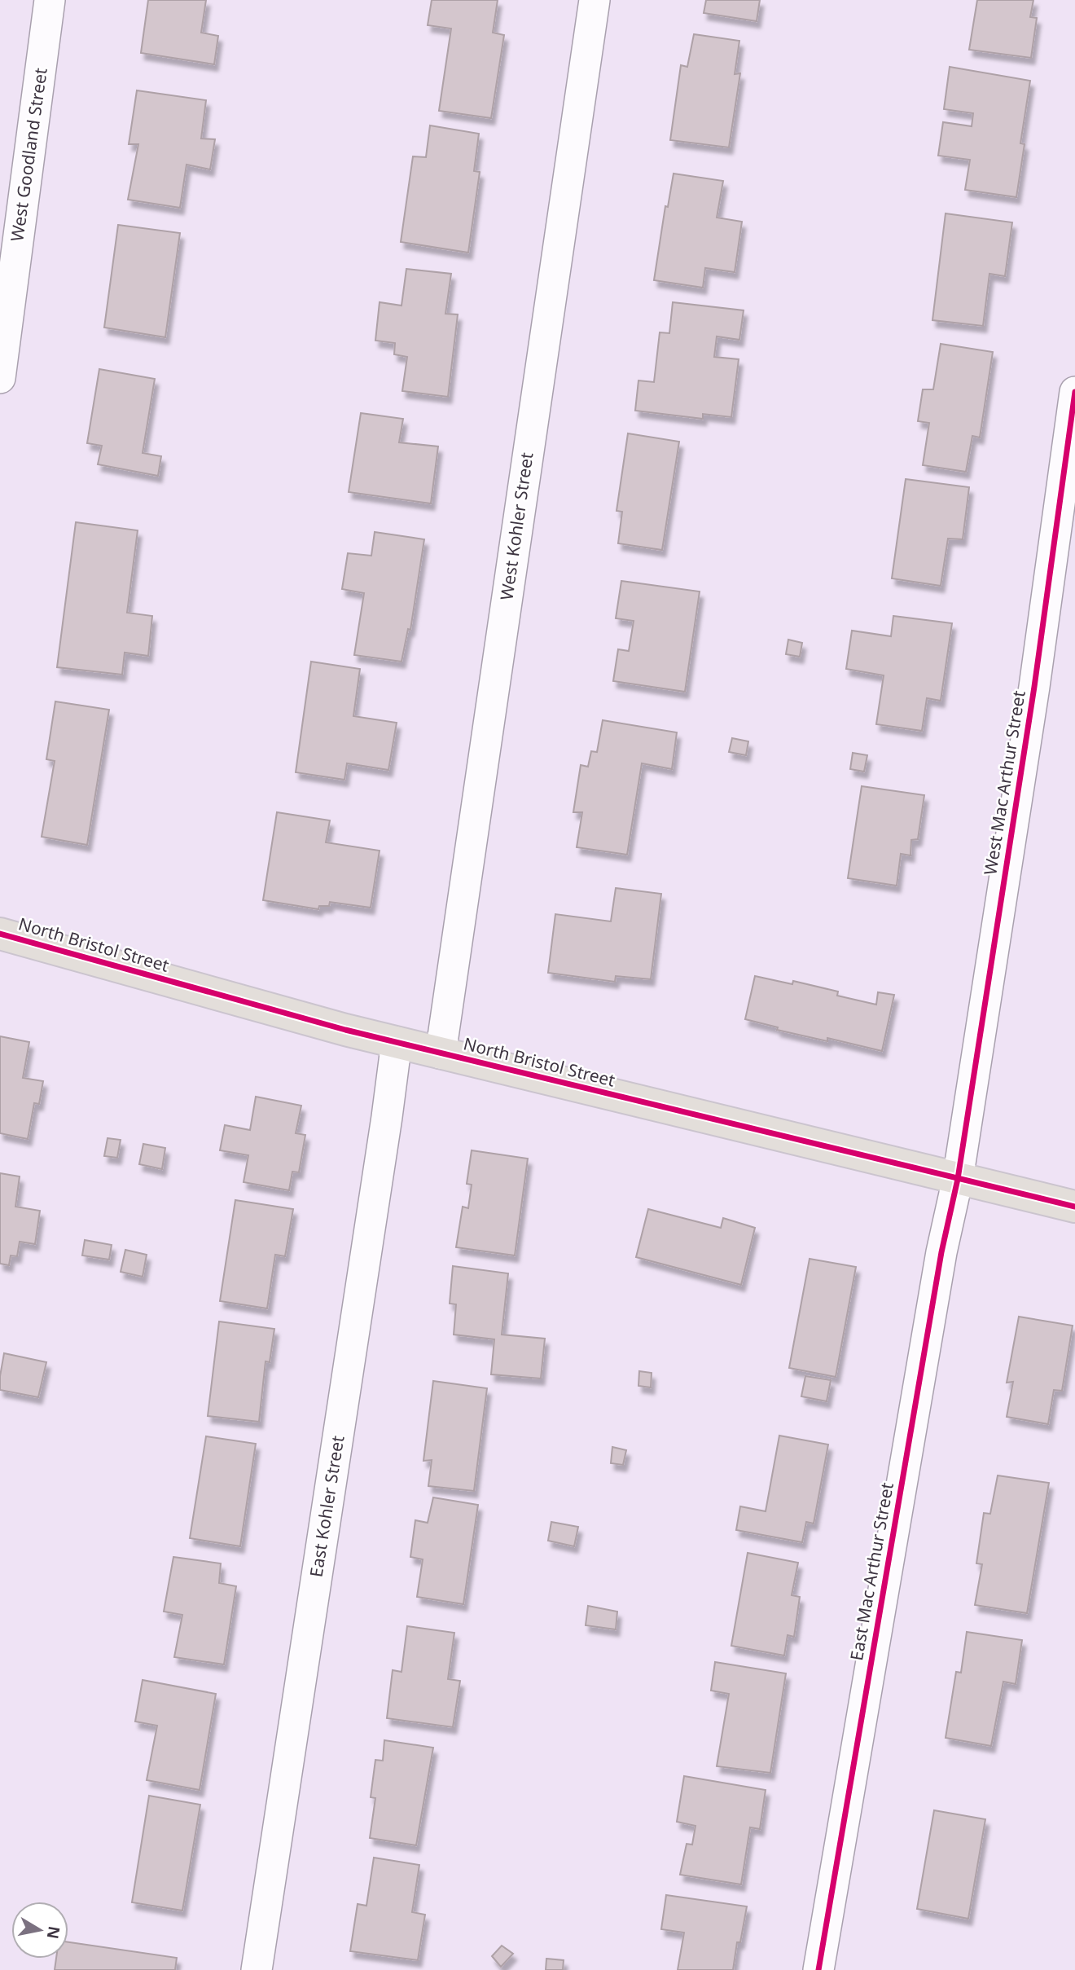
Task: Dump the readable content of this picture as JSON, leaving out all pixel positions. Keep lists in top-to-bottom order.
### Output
{
  "streets": {
    "main road": ["North Bristol Street"],
    "street": [
      "West Goodland Street",
      "West Kohler Street",
      "West Mac Arthur Street",
      "East Kohler Street",
      "East Mac Arthur Street"
    ]
  },
  "crossings": [
    ["West Kohler Street", "North Bristol Street"],
    ["West Mac Arthur Street", "North Bristol Street"],
    ["West Mac Arthur Street", "East Mac Arthur Street"],
    ["North Bristol Street", "East Kohler Street"],
    ["North Bristol Street", "East Mac Arthur Street"]
  ],
  "north": "right"
}
